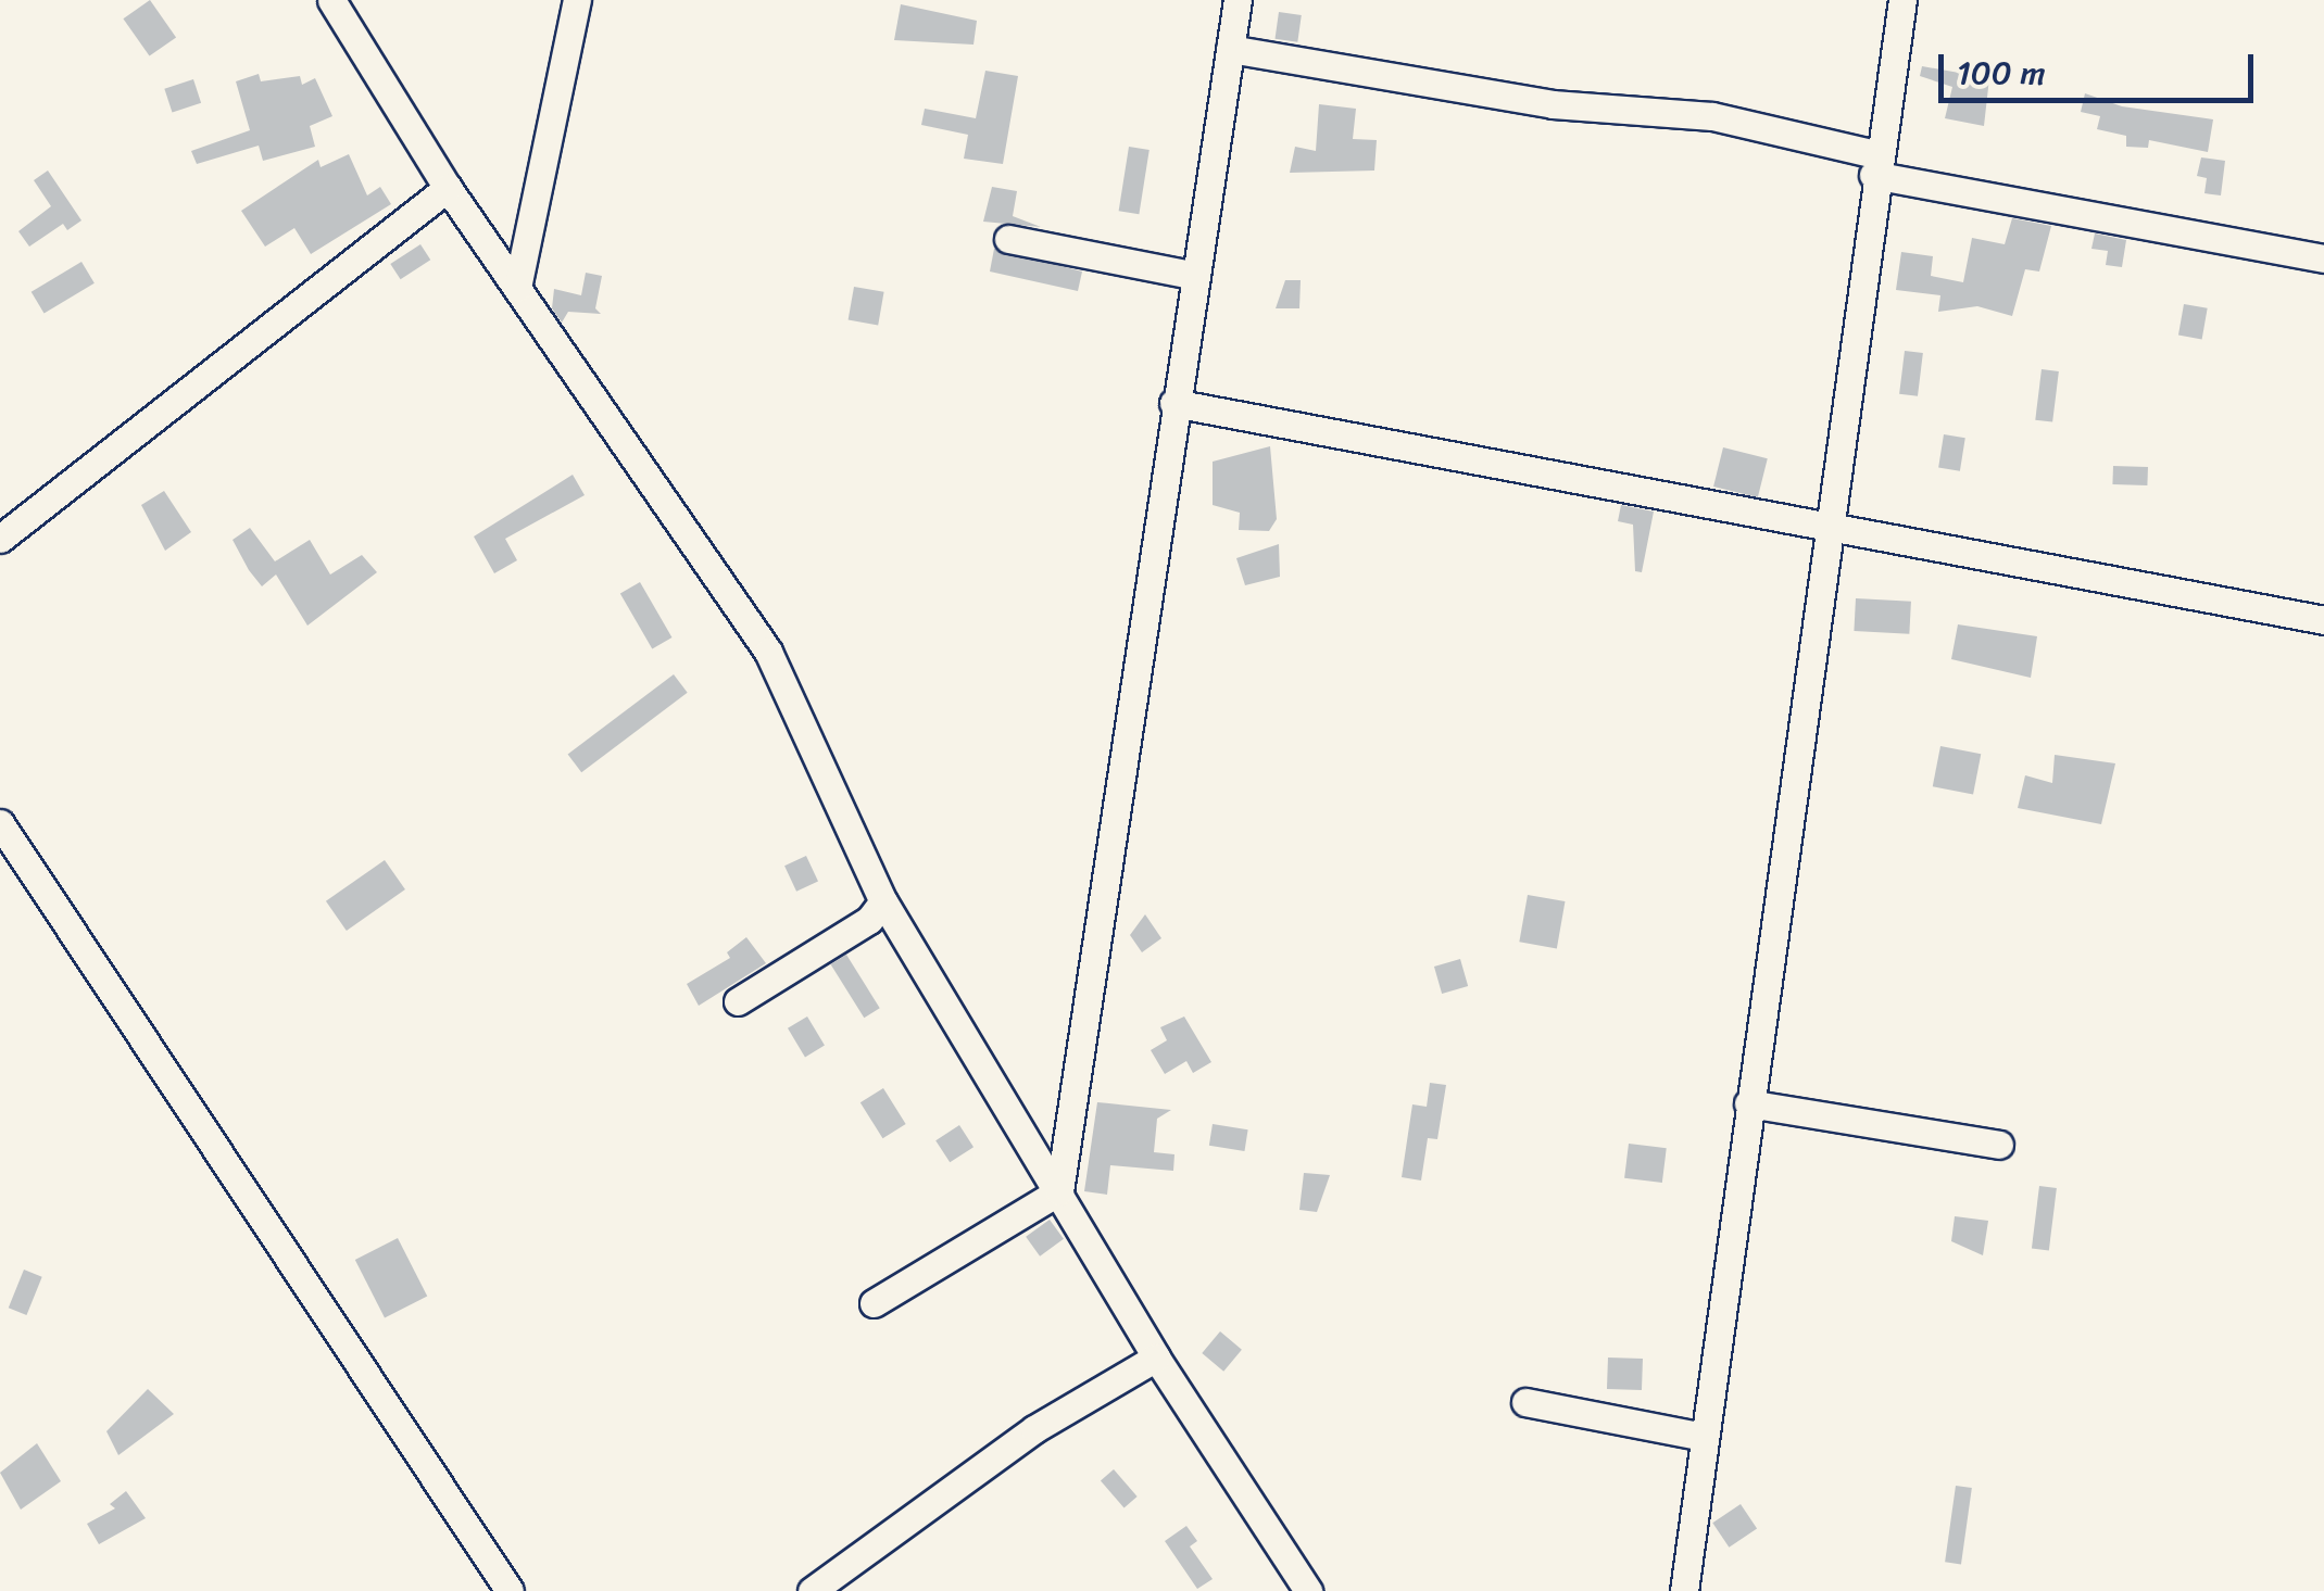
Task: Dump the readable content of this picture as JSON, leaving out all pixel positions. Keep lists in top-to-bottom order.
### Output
{
  "scale_bar": "100 m"
}
